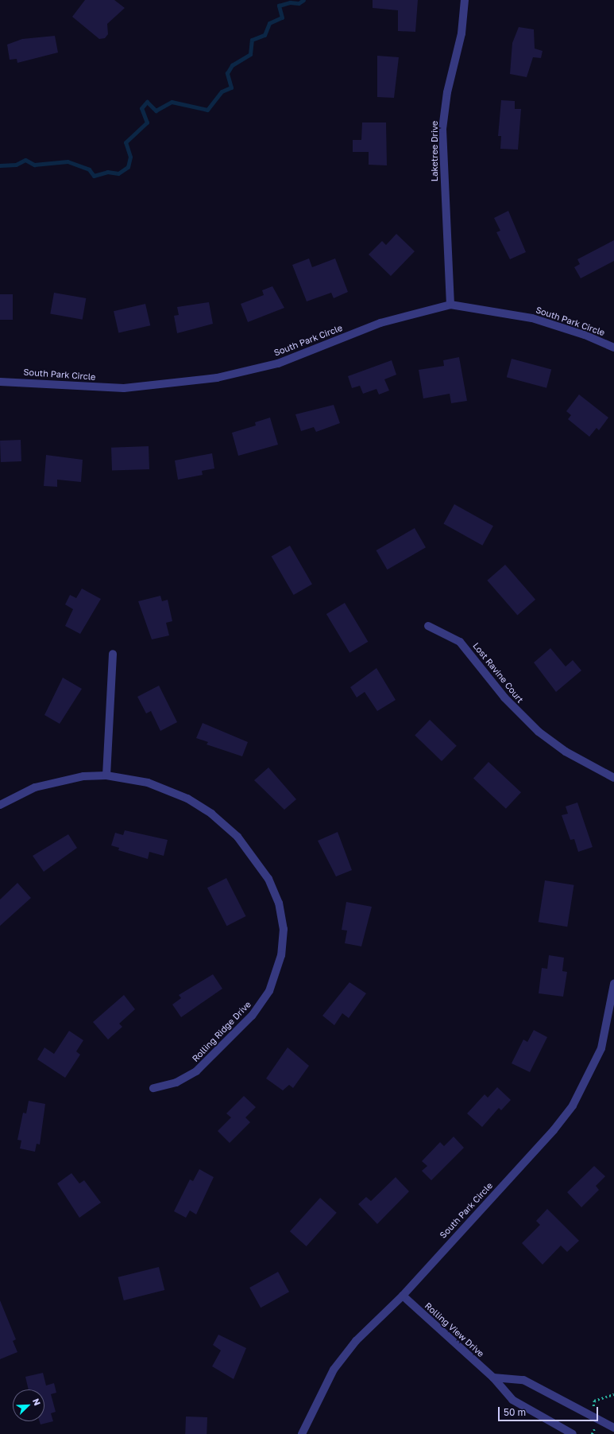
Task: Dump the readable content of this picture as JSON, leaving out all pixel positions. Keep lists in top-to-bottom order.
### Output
{
  "streets": {
    "street": [
      "Laketree Drive",
      "South Park Circle",
      "Lost Ravine Court",
      "Rolling Ridge Drive",
      "Rolling View Drive"
    ]
  },
  "crossings": [
    ["Laketree Drive", "South Park Circle"],
    ["South Park Circle", "Rolling View Drive"]
  ],
  "scale_bar": "50 m",
  "north": "top right"
}
